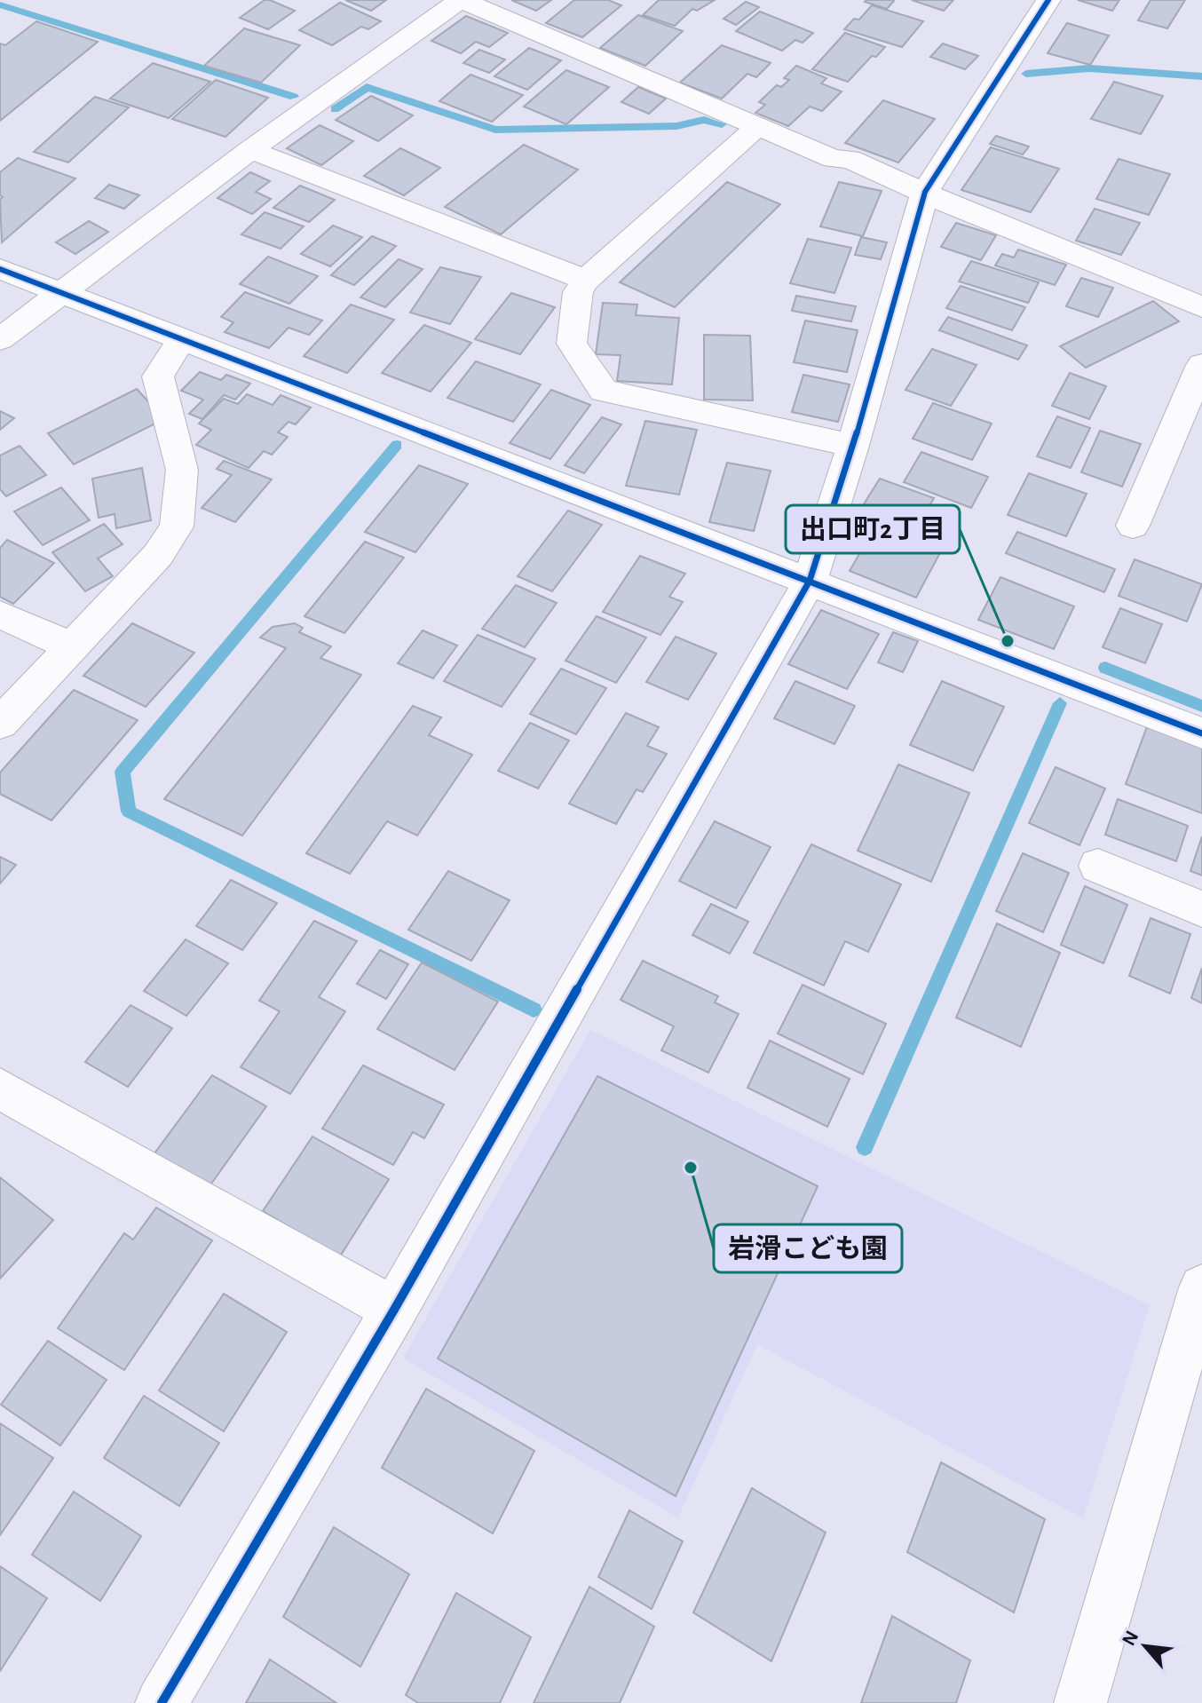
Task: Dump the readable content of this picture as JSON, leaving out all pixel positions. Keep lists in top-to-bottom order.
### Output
{
  "places": ["出口町2丁目", "岩滑こども園"],
  "north": "top left"
}
